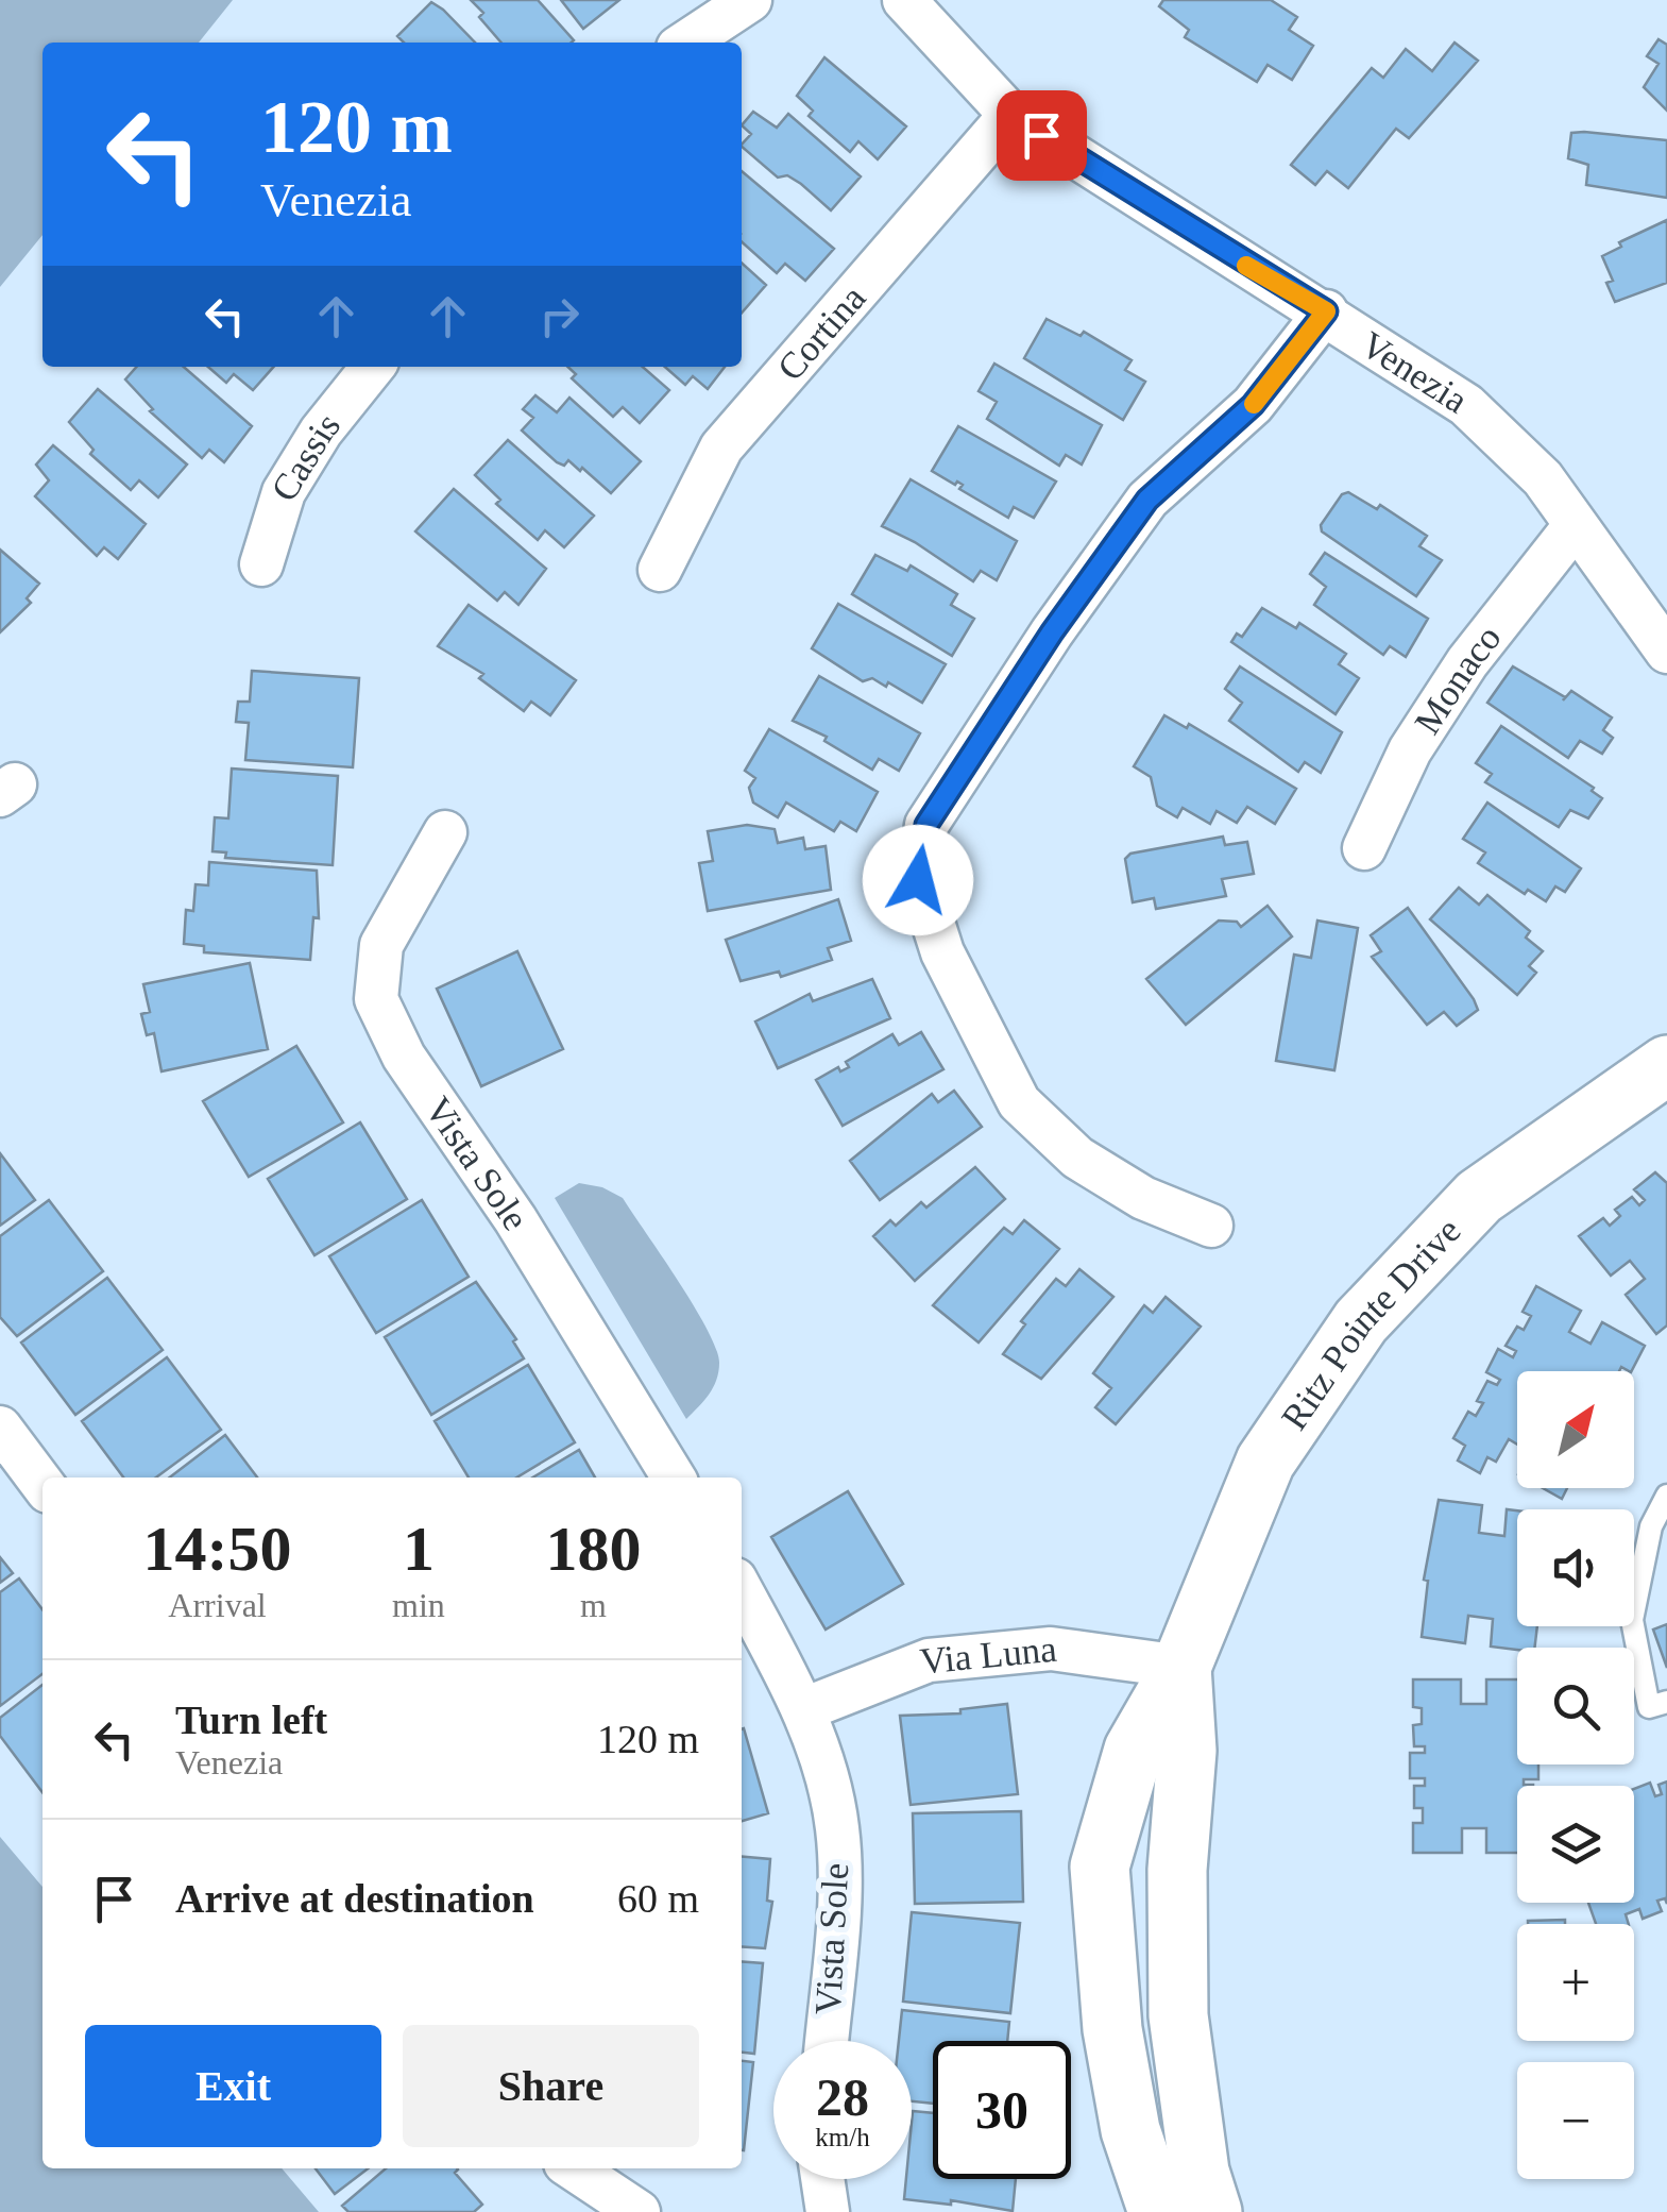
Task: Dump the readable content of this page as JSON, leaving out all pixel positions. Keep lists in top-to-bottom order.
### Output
{
  "streets": {
    "street": [
      "Cortina",
      "Venezia",
      "Cassis",
      "Monaco",
      "Vista Sole",
      "Ritz Pointe Drive",
      "Via Luna"
    ]
  },
  "crossings": [
    ["Cortina", "Venezia"],
    ["Venezia", "Monaco"],
    ["Vista Sole", "Via Luna"],
    ["Ritz Pointe Drive", "Via Luna"]
  ],
  "north": "top right",
  "page": {
    "turn": ["120 m", "Venezia"],
    "map_buttons": ["+", "−"],
    "eta": [
      "14:50",
      "Arrival",
      "1",
      "min",
      "180",
      "m"
    ],
    "list": [
      {
        "name": "Turn left",
        "note": "Venezia",
        "value": "120 m"
      },
      {
        "name": "Arrive at destination",
        "value": "60 m"
      }
    ],
    "buttons": ["Exit", "Share"],
    "speed": "28 km/h",
    "limit": "30"
  }
}
